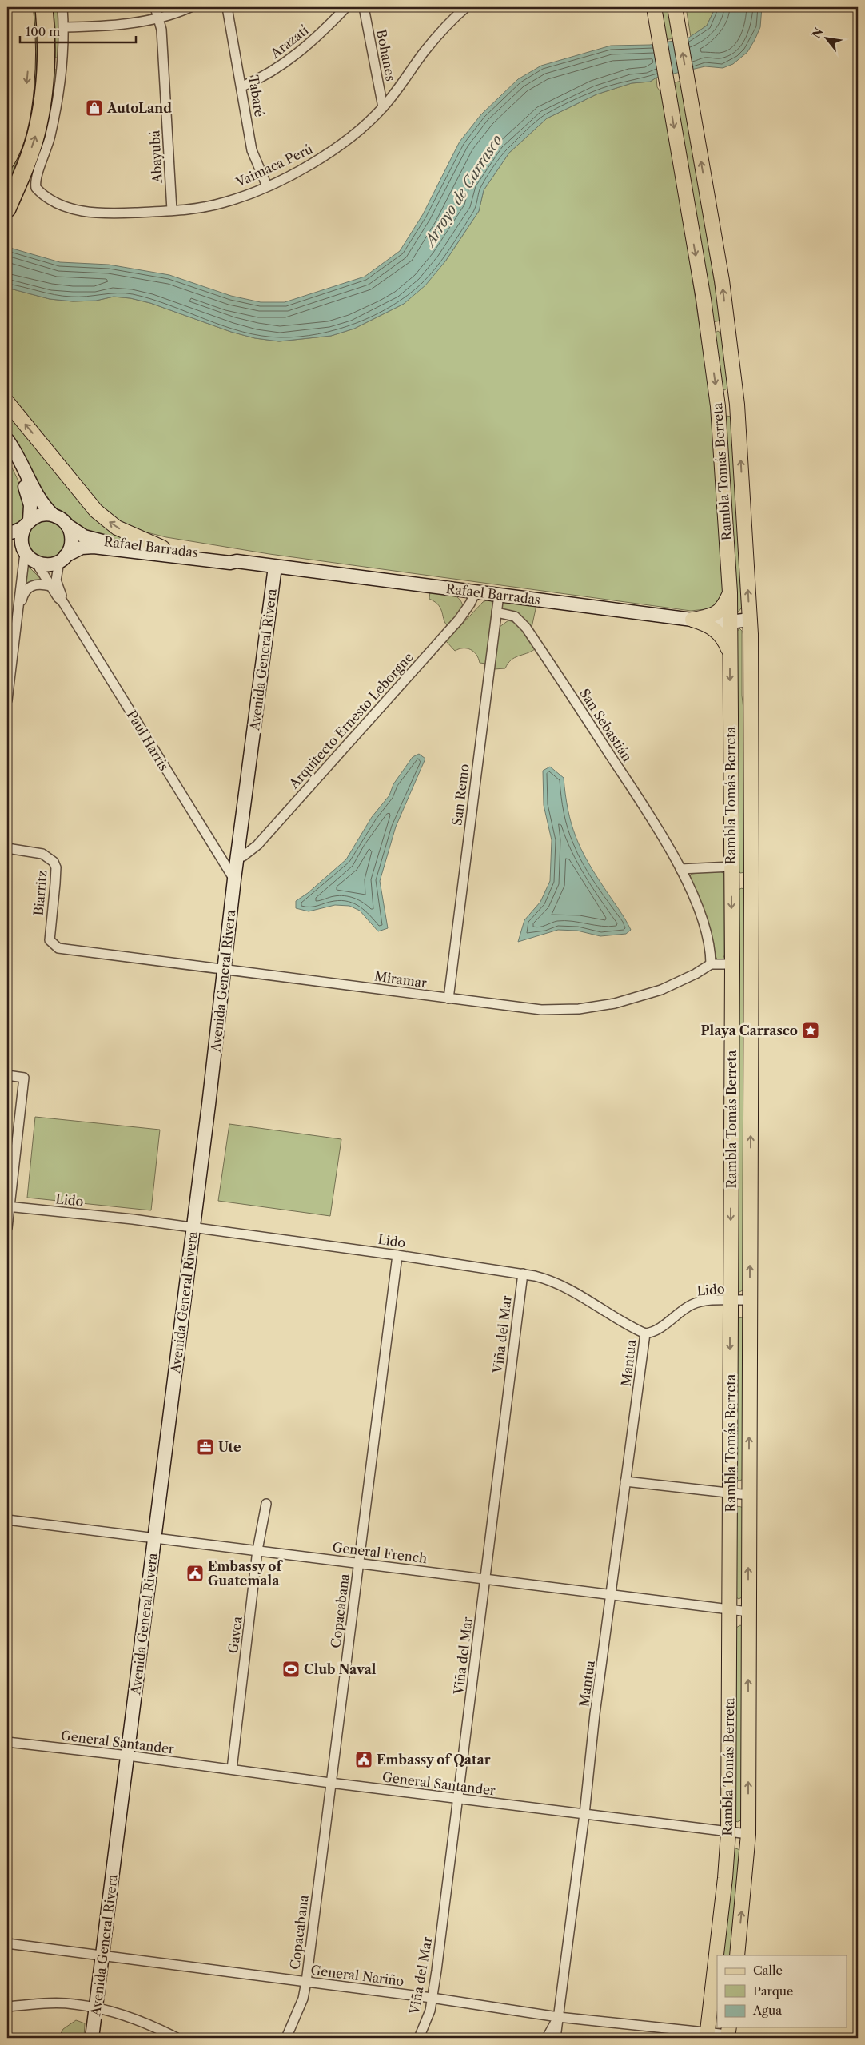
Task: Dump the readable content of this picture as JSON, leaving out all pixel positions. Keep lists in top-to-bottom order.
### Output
{
  "streets": {
    "main road": ["Rambla Tomás Berreta", "Rafael Barradas", "Avenida General Rivera"],
    "street": [
      "Arazatí",
      "Bohanes",
      "Tabaré",
      "Abayubá",
      "Vaimaca Perú",
      "Arquitecto Ernesto Leborgne",
      "San Sebastián",
      "Paul Harris",
      "San Remo",
      "Biarritz",
      "Miramar",
      "Lido",
      "Viña del Mar",
      "Mantua",
      "General French",
      "Copacabana",
      "Gavea",
      "General Santander",
      "General Nariño"
    ]
  },
  "crossings": [
    ["Arazatí", "Tabaré"],
    ["Bohanes", "Vaimaca Perú"],
    ["Tabaré", "Vaimaca Perú"],
    ["Abayubá", "Vaimaca Perú"],
    ["Rambla Tomás Berreta", "Rafael Barradas"],
    ["Rambla Tomás Berreta", "Lido"],
    ["Rambla Tomás Berreta", "General French"],
    ["Rambla Tomás Berreta", "General Santander"],
    ["Rambla Tomás Berreta", "General Nariño"],
    ["Rafael Barradas", "Avenida General Rivera"],
    ["Rafael Barradas", "Arquitecto Ernesto Leborgne"],
    ["Rafael Barradas", "Paul Harris"],
    ["Rafael Barradas", "San Remo"],
    ["Avenida General Rivera", "Arquitecto Ernesto Leborgne"],
    ["Avenida General Rivera", "Paul Harris"],
    ["Avenida General Rivera", "Miramar"],
    ["Avenida General Rivera", "Lido"],
    ["Avenida General Rivera", "General French"],
    ["Avenida General Rivera", "General Santander"],
    ["Avenida General Rivera", "General Nariño"],
    ["San Sebastián", "San Remo"],
    ["San Sebastián", "Miramar"],
    ["San Remo", "Miramar"],
    ["Biarritz", "Miramar"],
    ["Lido", "Viña del Mar"],
    ["Lido", "Mantua"],
    ["Lido", "Copacabana"],
    ["Viña del Mar", "General French"],
    ["Viña del Mar", "General Santander"],
    ["Viña del Mar", "General Nariño"],
    ["Mantua", "General French"],
    ["Mantua", "General Santander"],
    ["Mantua", "General Nariño"],
    ["General French", "Copacabana"],
    ["General French", "Gavea"],
    ["Copacabana", "General Santander"],
    ["Copacabana", "General Nariño"],
    ["Gavea", "General Santander"]
  ],
  "water": ["Arroyo de Carrasco"],
  "places": {
    "shop": ["AutoLand"],
    "place": ["Playa Carrasco"],
    "office": ["Ute"],
    "public building": ["Embassy of Guatemala", "Embassy of Qatar"],
    "sports": ["Club Naval"]
  },
  "legend": ["Calle", "Parque", "Agua"],
  "scale_bar": "100 m",
  "north": "top left"
}
